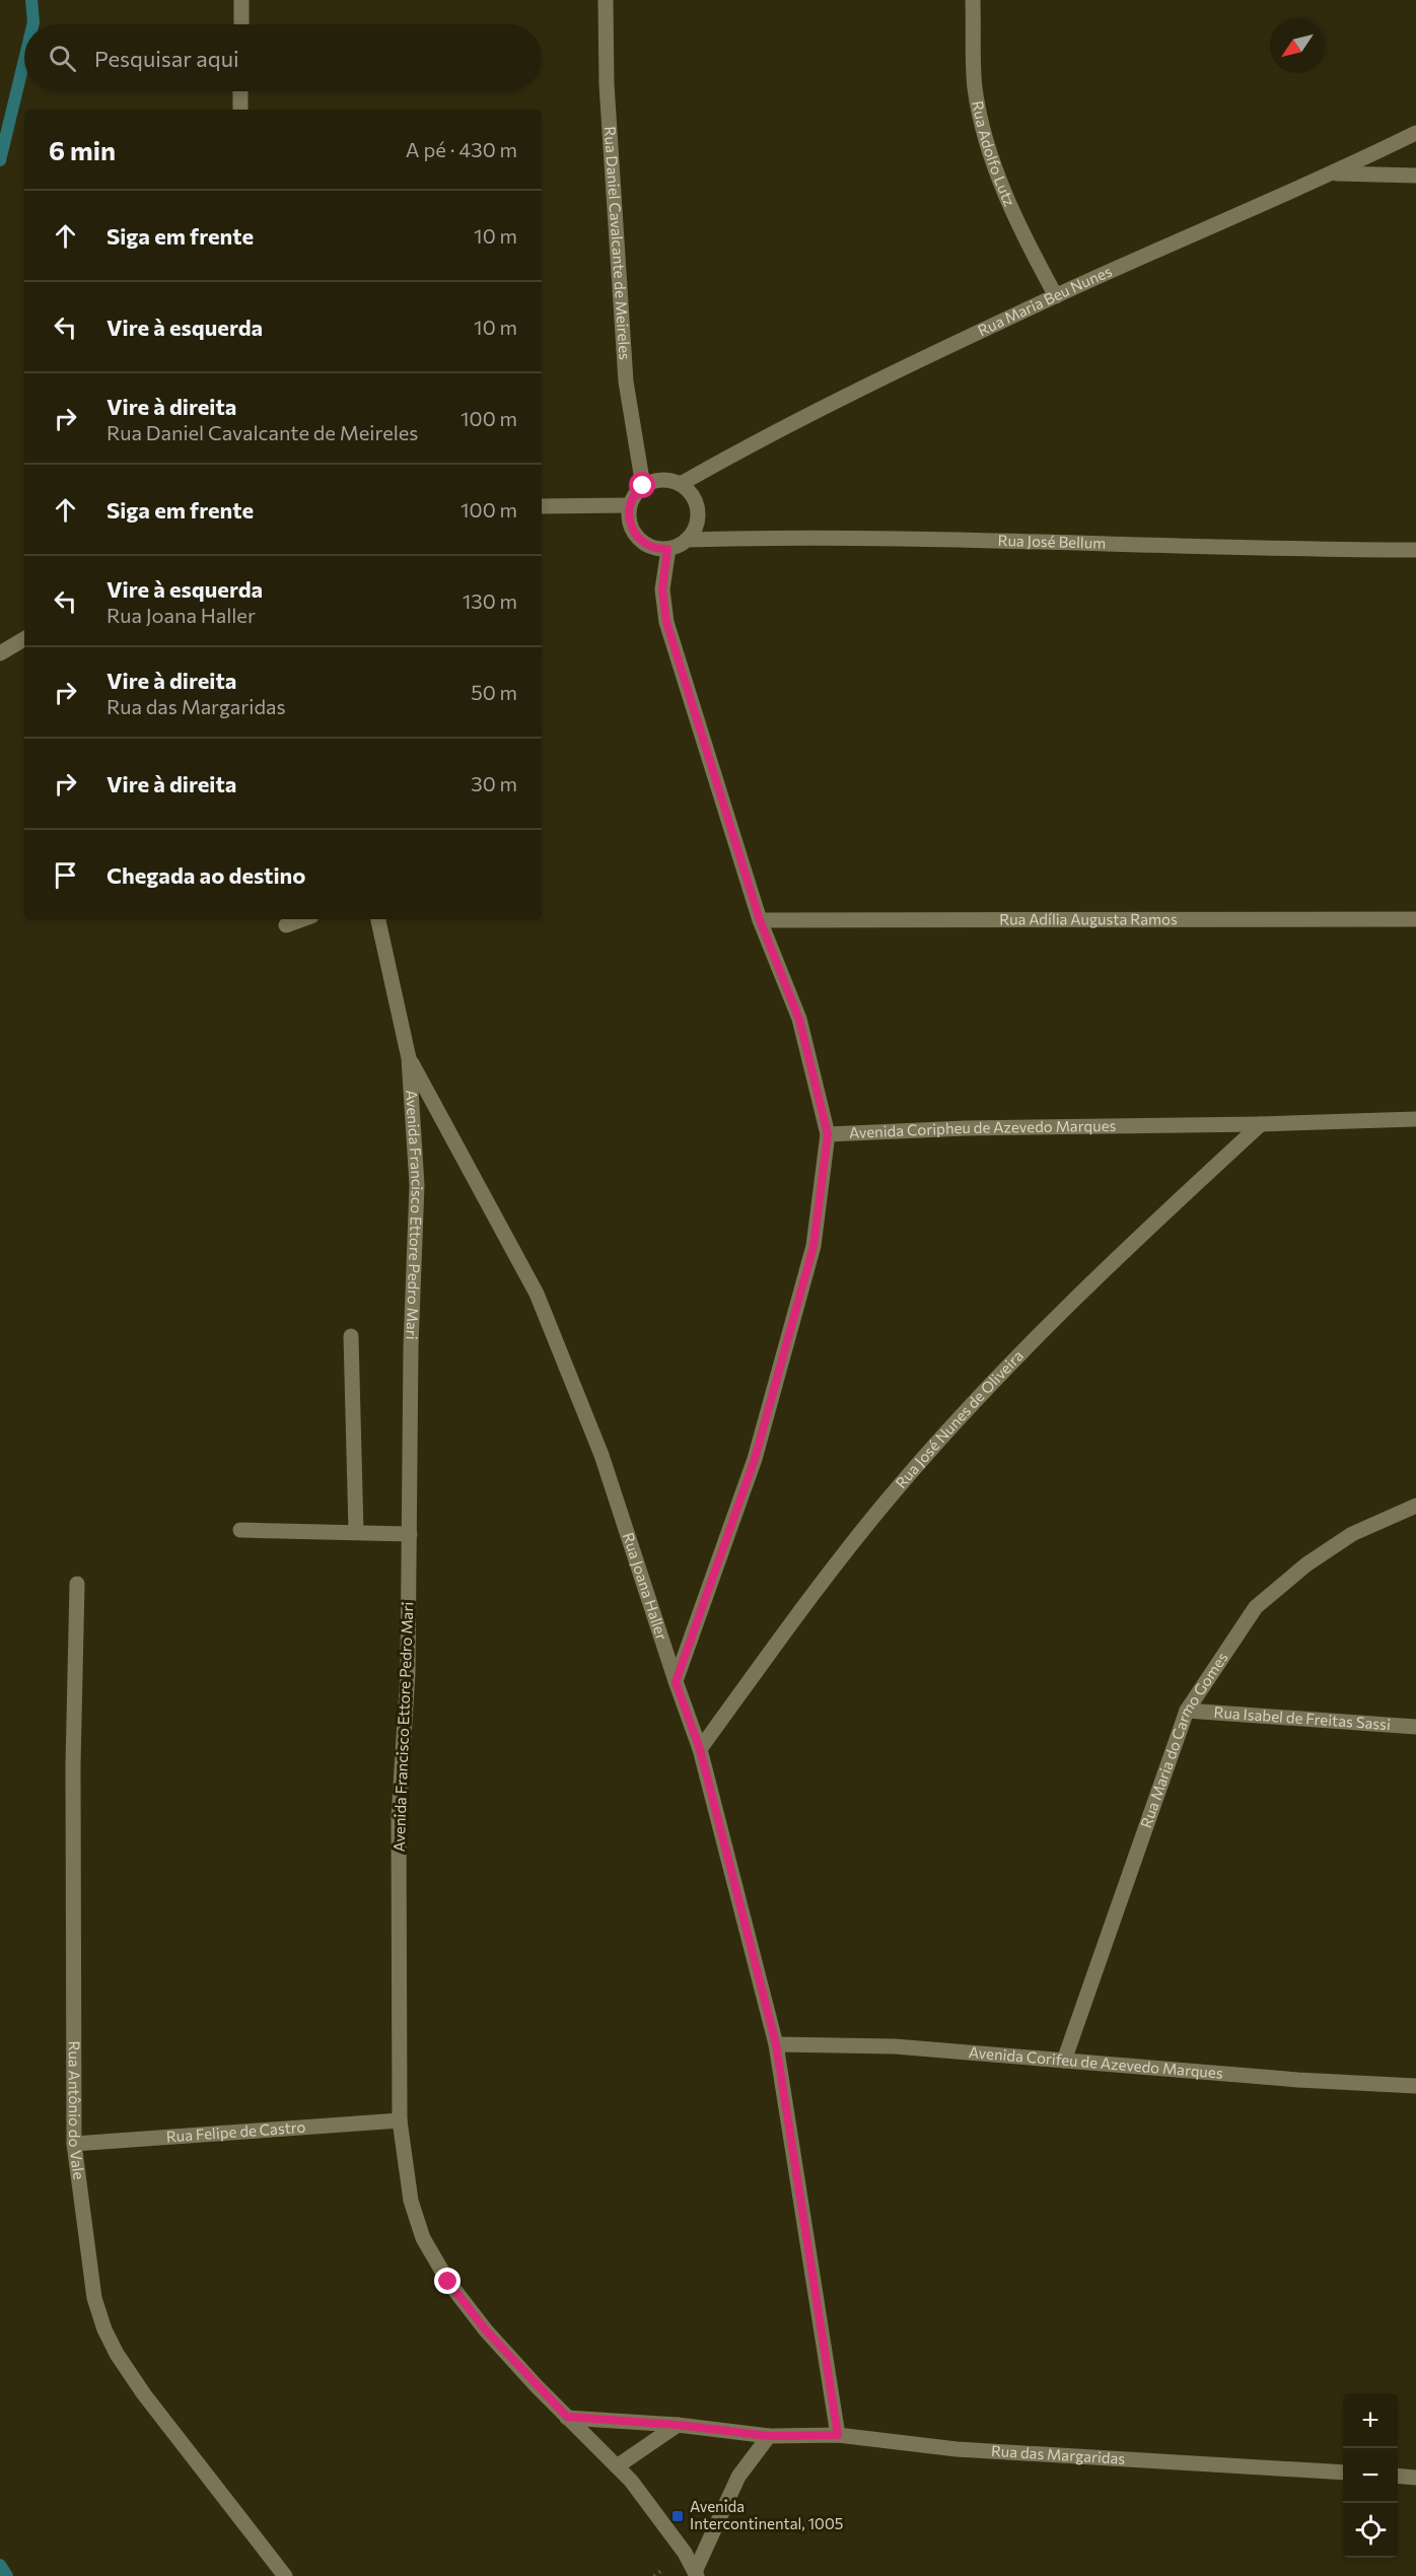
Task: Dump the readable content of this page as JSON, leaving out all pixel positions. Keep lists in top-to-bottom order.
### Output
{
  "streets": {
    "street": [
      "Rua Adolfo Lutz",
      "Rua Daniel Cavalcante de Meireles",
      "Rua Maria Beu Nunes",
      "Rua José Bellum",
      "Rua Adília Augusta Ramos",
      "Avenida Coripheu de Azevedo Marques",
      "Avenida Francisco Ettore Pedro Mari",
      "Rua José Nunes de Oliveira",
      "Rua Joana Haller",
      "Rua Isabel de Freitas Sassi",
      "Rua Maria do Carmo Gomes",
      "Avenida Corifeu de Azevedo Marques",
      "Rua Antônio do Vale",
      "Rua Felipe de Castro",
      "Rua das Margaridas"
    ]
  },
  "crossings": [
    ["Rua Adolfo Lutz", "Rua Maria Beu Nunes"],
    ["Rua Daniel Cavalcante de Meireles", "Rua Maria Beu Nunes"],
    ["Rua Daniel Cavalcante de Meireles", "Rua José Bellum"],
    ["Rua Maria Beu Nunes", "Rua José Bellum"],
    ["Avenida Coripheu de Azevedo Marques", "Rua José Nunes de Oliveira"],
    ["Avenida Coripheu de Azevedo Marques", "Rua Joana Haller"],
    ["Avenida Francisco Ettore Pedro Mari", "Rua Joana Haller"],
    ["Avenida Francisco Ettore Pedro Mari", "Rua Felipe de Castro"],
    ["Avenida Francisco Ettore Pedro Mari", "Rua das Margaridas"],
    ["Rua José Nunes de Oliveira", "Rua Joana Haller"],
    ["Rua Joana Haller", "Avenida Corifeu de Azevedo Marques"],
    ["Rua Joana Haller", "Rua das Margaridas"],
    ["Rua Isabel de Freitas Sassi", "Rua Maria do Carmo Gomes"],
    ["Rua Maria do Carmo Gomes", "Avenida Corifeu de Azevedo Marques"],
    ["Rua Antônio do Vale", "Rua Felipe de Castro"]
  ],
  "places": {
    "transit": ["Avenida Intercontinental, 1005"]
  },
  "north": "bottom left",
  "page": {
    "search": "Pesquisar aqui",
    "heading": ["6 min", "A pé · 430 m"],
    "list": [
      ["Siga em frente", "10 m"],
      ["Vire à esquerda", "10 m"],
      ["Vire à direita", "Rua Daniel Cavalcante de Meireles", "100 m"],
      ["Siga em frente", "100 m"],
      ["Vire à esquerda", "Rua Joana Haller", "130 m"],
      ["Vire à direita", "Rua das Margaridas", "50 m"],
      ["Vire à direita", "30 m"],
      "Chegada ao destino"
    ],
    "map_buttons": ["+", "−"]
  }
}
